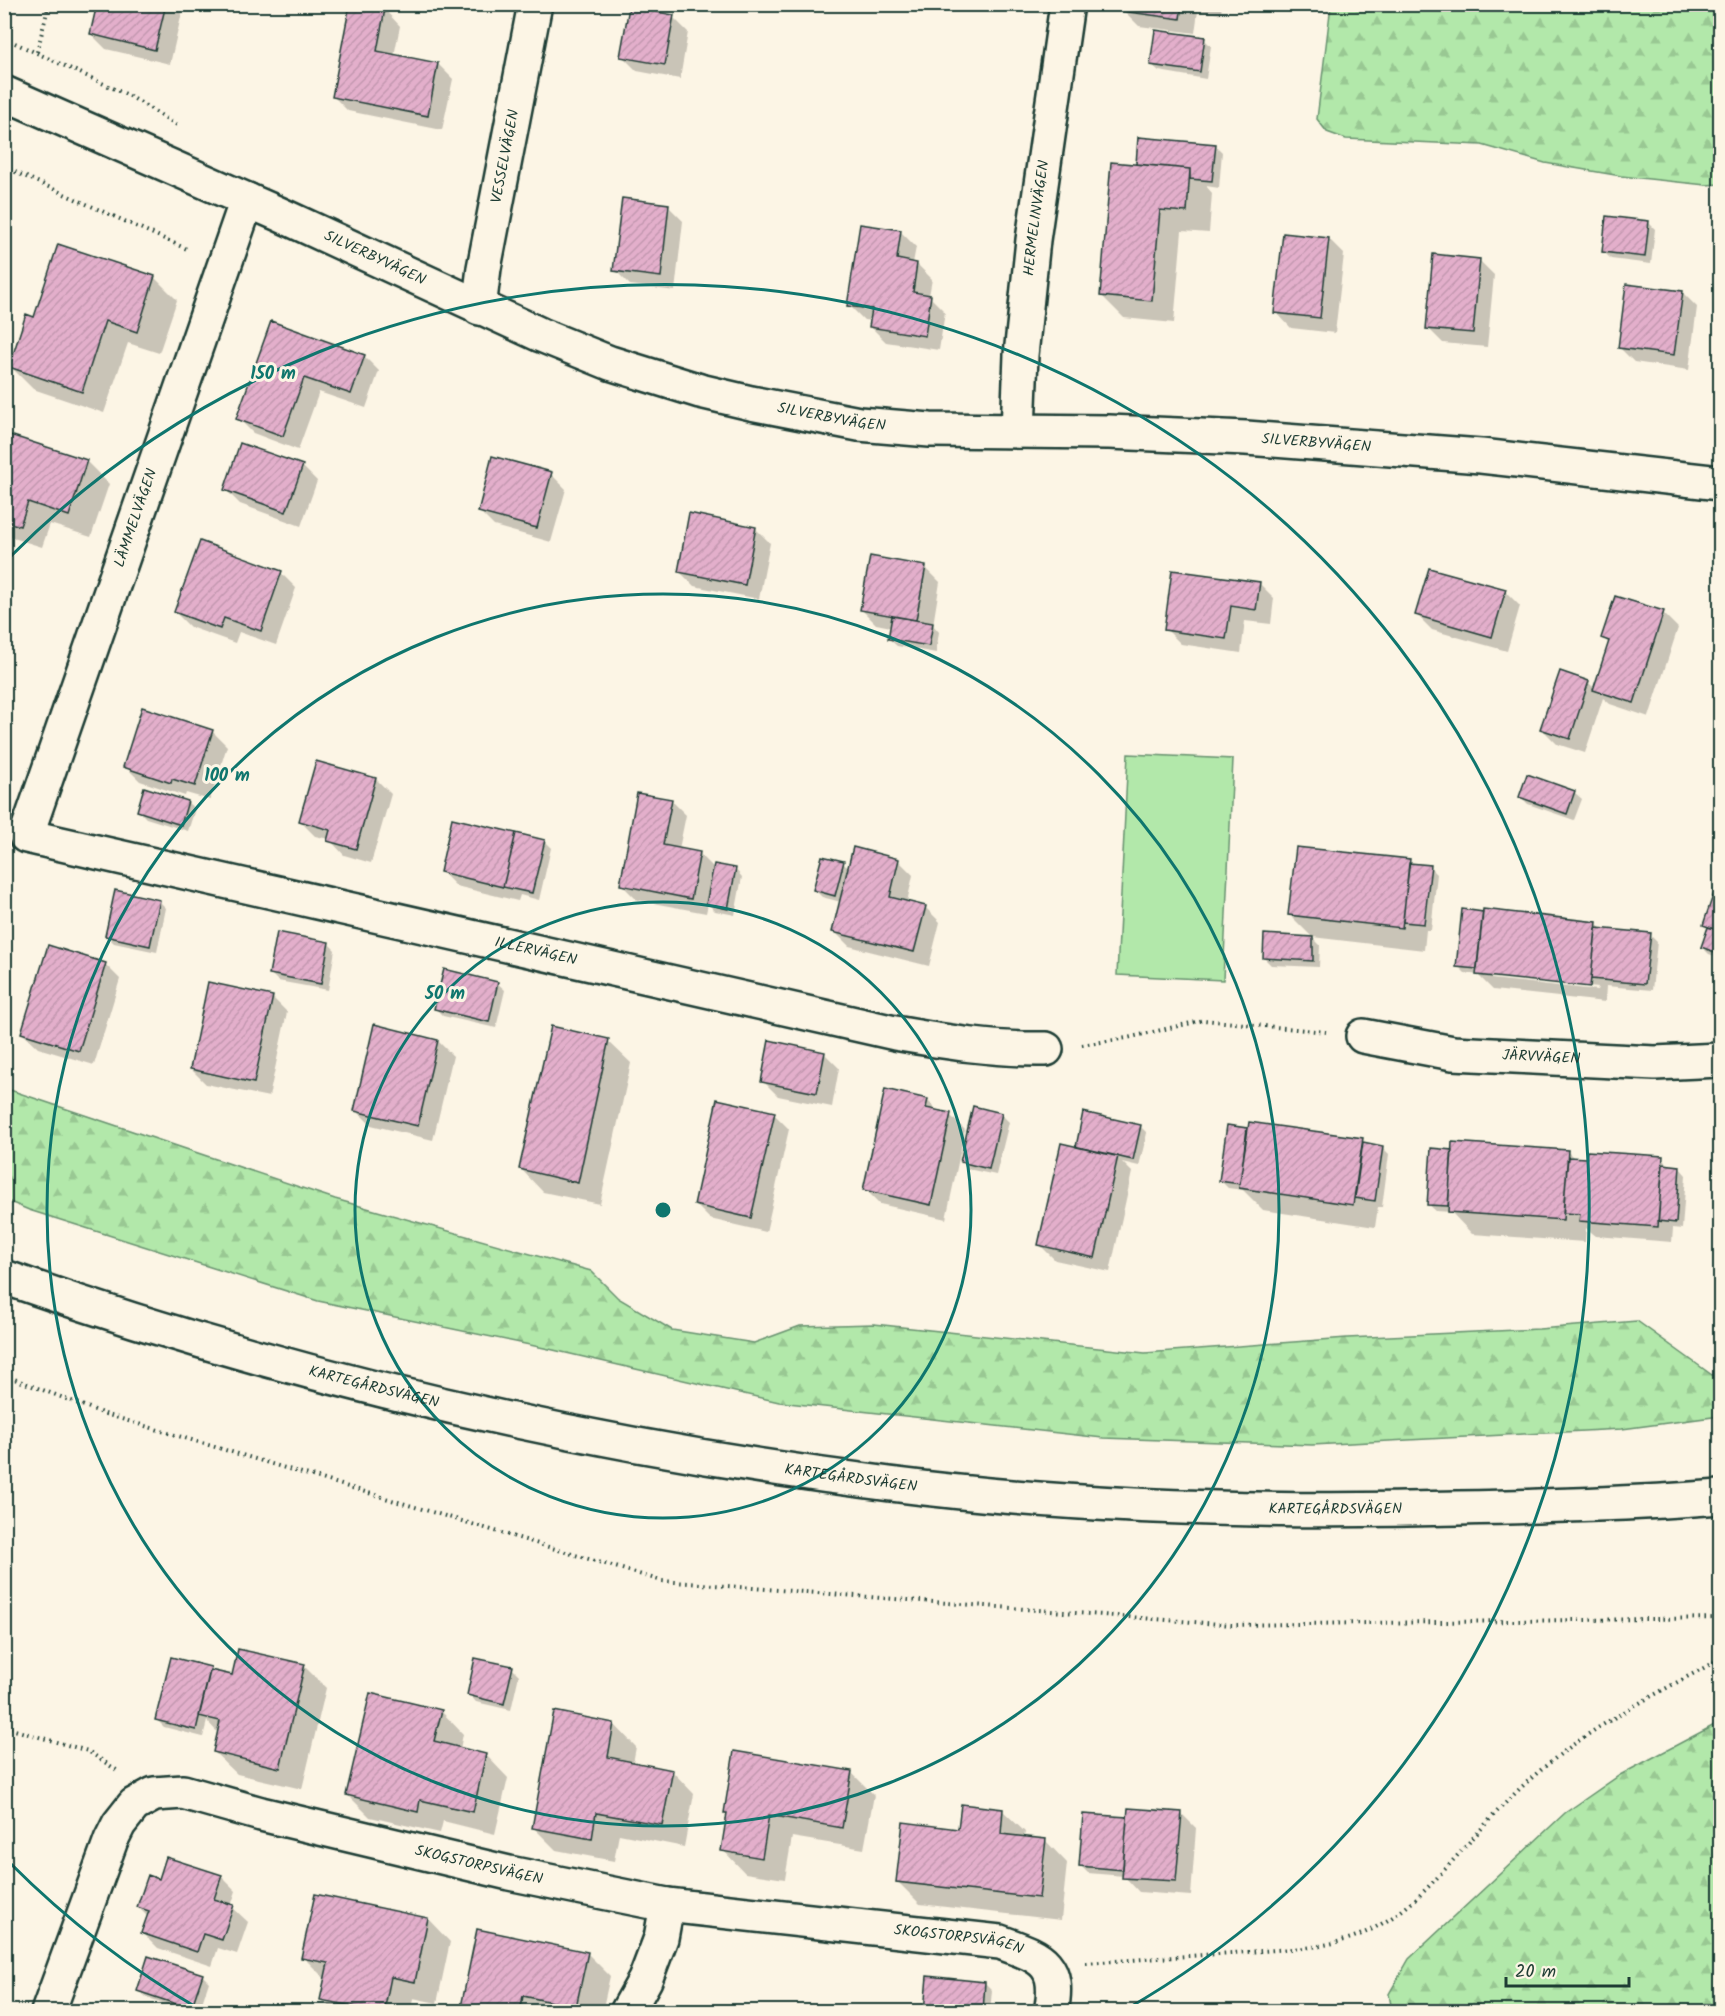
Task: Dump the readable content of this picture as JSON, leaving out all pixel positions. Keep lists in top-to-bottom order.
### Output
{
  "streets": {
    "street": [
      "VESSELVÄGEN",
      "HERMELINVÄGEN",
      "SILVERBYVÄGEN",
      "LÄMMELVÄGEN",
      "ILLERVÄGEN",
      "JÄRVVÄGEN",
      "KARTEGÅRDSVÄGEN",
      "SKOGSTORPSVÄGEN"
    ]
  },
  "crossings": [
    ["VESSELVÄGEN", "SILVERBYVÄGEN"],
    ["HERMELINVÄGEN", "SILVERBYVÄGEN"],
    ["SILVERBYVÄGEN", "LÄMMELVÄGEN"],
    ["LÄMMELVÄGEN", "ILLERVÄGEN"]
  ],
  "scale_bar": "20 m",
  "rings": ["150 m", "100 m", "50 m"]
}
